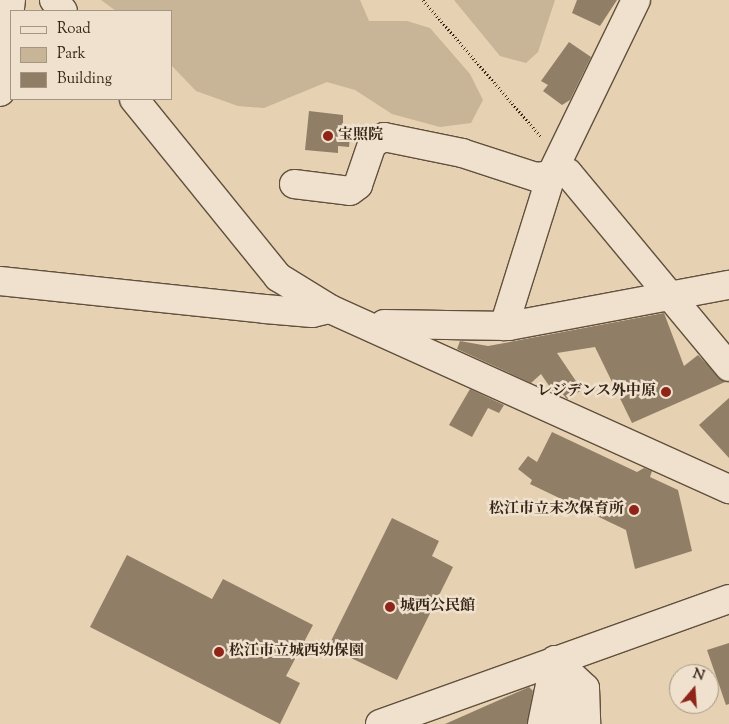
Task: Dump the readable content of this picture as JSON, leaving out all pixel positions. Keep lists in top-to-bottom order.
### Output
{
  "places": [
    "宝照院",
    "レジデンス外中原",
    "松江市立末次保育所",
    "城西公民館",
    "松江市立城西幼保園"
  ],
  "legend": ["Road", "Park", "Building"],
  "north": "top"
}
